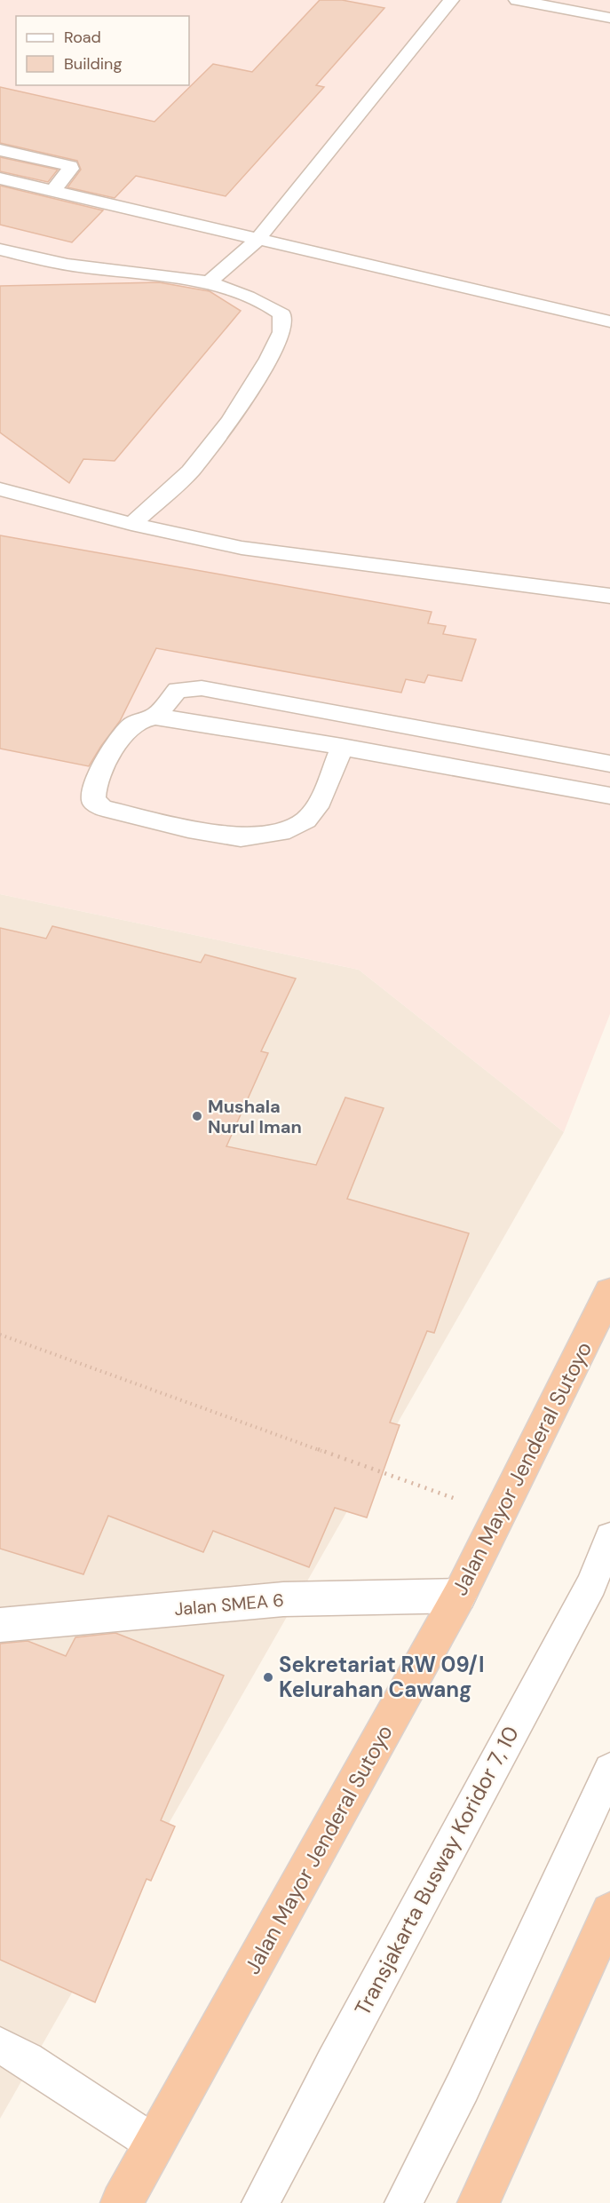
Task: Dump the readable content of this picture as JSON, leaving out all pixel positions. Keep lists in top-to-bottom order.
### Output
{
  "streets": {
    "highway": ["Jalan Mayor Jenderal Sutoyo"],
    "street": ["Jalan SMEA 6"],
    "lane": ["Transjakarta Busway Koridor 7, 10"]
  },
  "crossings": [
    ["Jalan Mayor Jenderal Sutoyo", "Jalan SMEA 6"]
  ],
  "places": ["Mushala Nurul Iman", "Sekretariat RW 09/I Kelurahan Cawang"],
  "legend": ["Road", "Building"]
}
